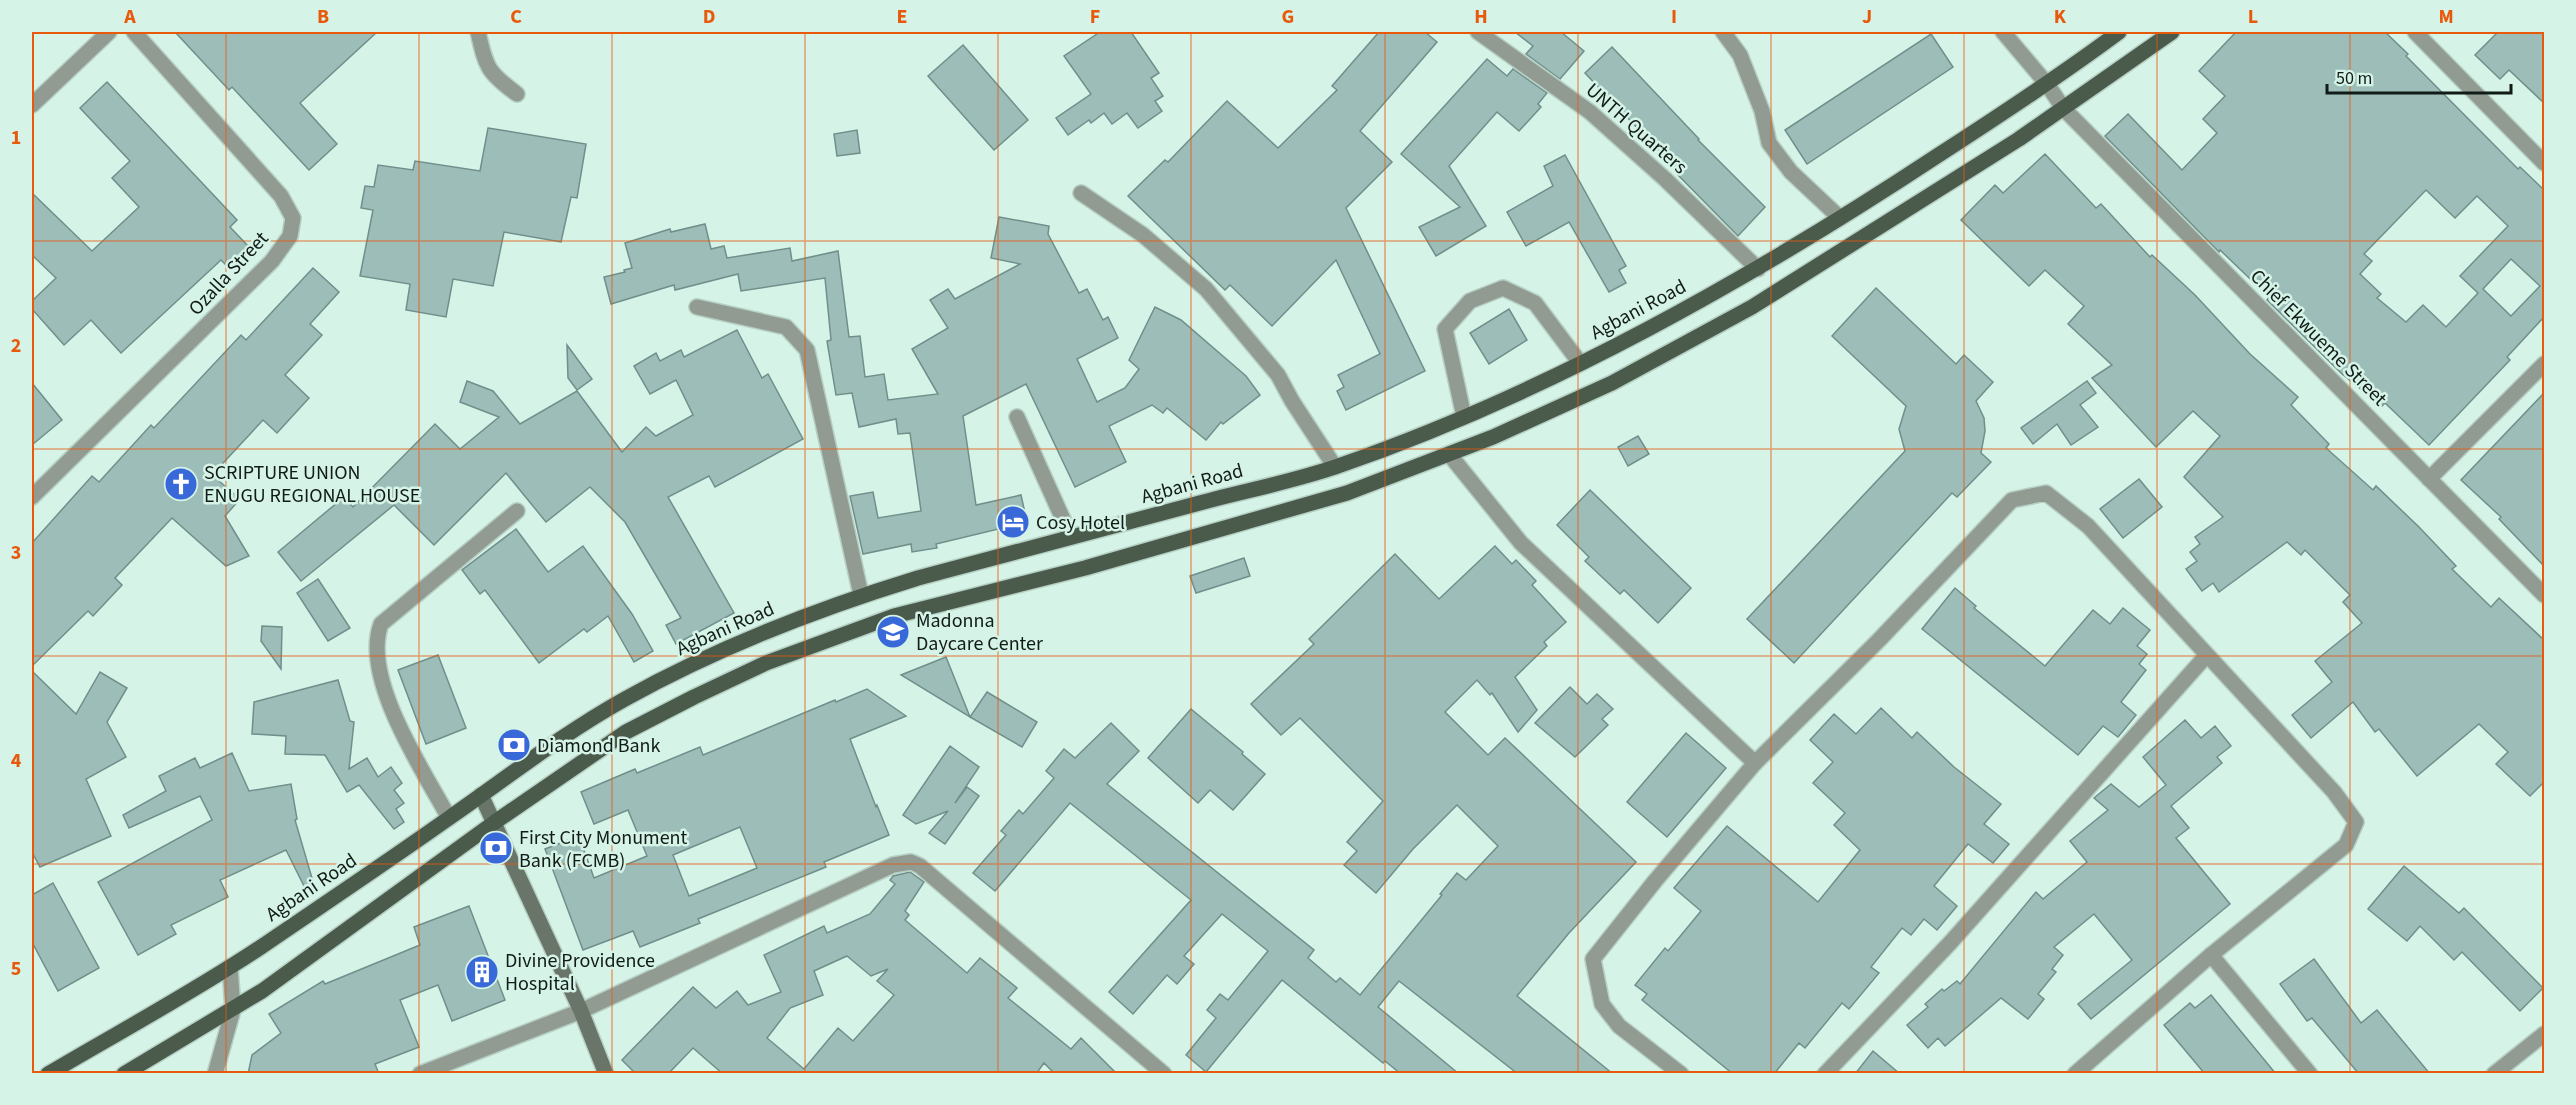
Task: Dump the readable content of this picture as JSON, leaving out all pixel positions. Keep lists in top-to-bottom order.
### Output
{
  "streets": {
    "main road": ["Agbani Road"],
    "street": ["UNTH Quarters", "Ozalla Street", "Chief Ekwueme Street"]
  },
  "crossings": [
    ["UNTH Quarters", "Agbani Road"],
    ["Agbani Road", "Chief Ekwueme Street"]
  ],
  "places": {
    "church": ["SCRIPTURE UNION ENUGU REGIONAL HOUSE"],
    "hotel": ["Cosy Hotel"],
    "school or university": ["Madonna Daycare Center"],
    "bank": ["Diamond Bank", "First City Monument Bank (FCMB)"],
    "building": ["Divine Providence Hospital"]
  },
  "scale_bar": "50 m",
  "grid": {
    "columns": [
      "A",
      "B",
      "C",
      "D",
      "E",
      "F",
      "G",
      "H",
      "I",
      "J",
      "K",
      "L",
      "M"
    ],
    "rows": [
      "1",
      "2",
      "3",
      "4",
      "5"
    ]
  }
}
